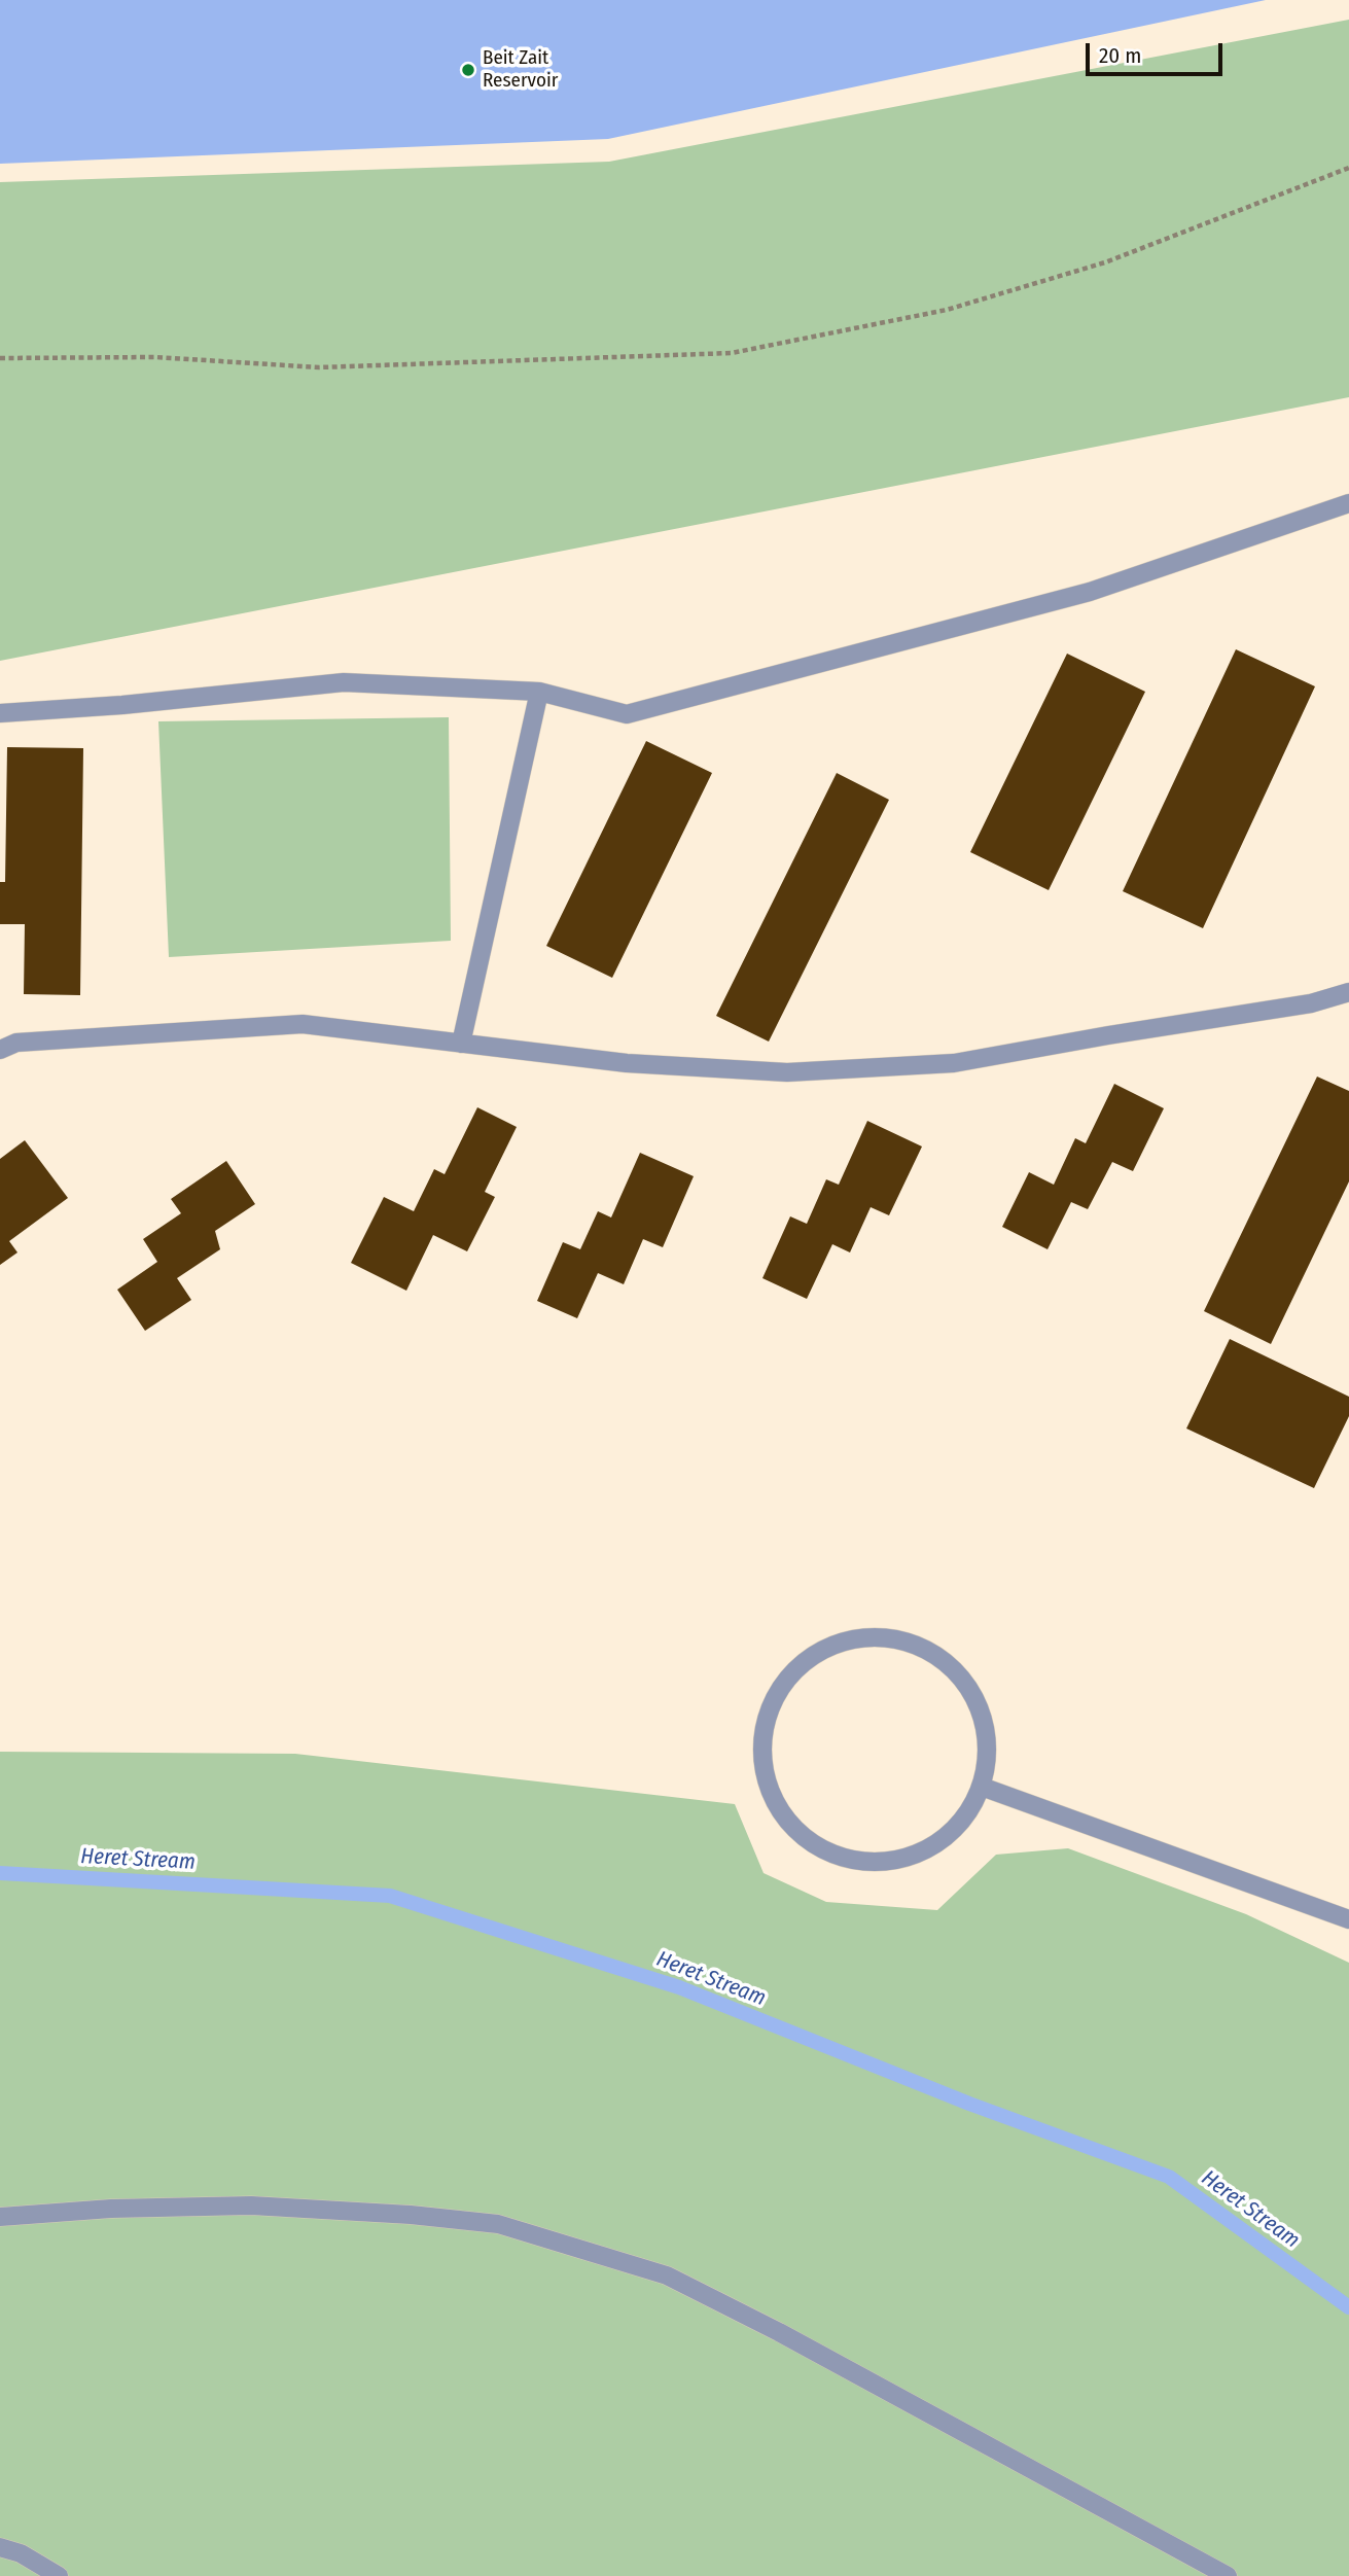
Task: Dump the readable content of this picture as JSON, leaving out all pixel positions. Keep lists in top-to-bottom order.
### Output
{
  "water": ["Heret Stream"],
  "places": ["Beit Zait Reservoir"],
  "scale_bar": "20 m"
}
